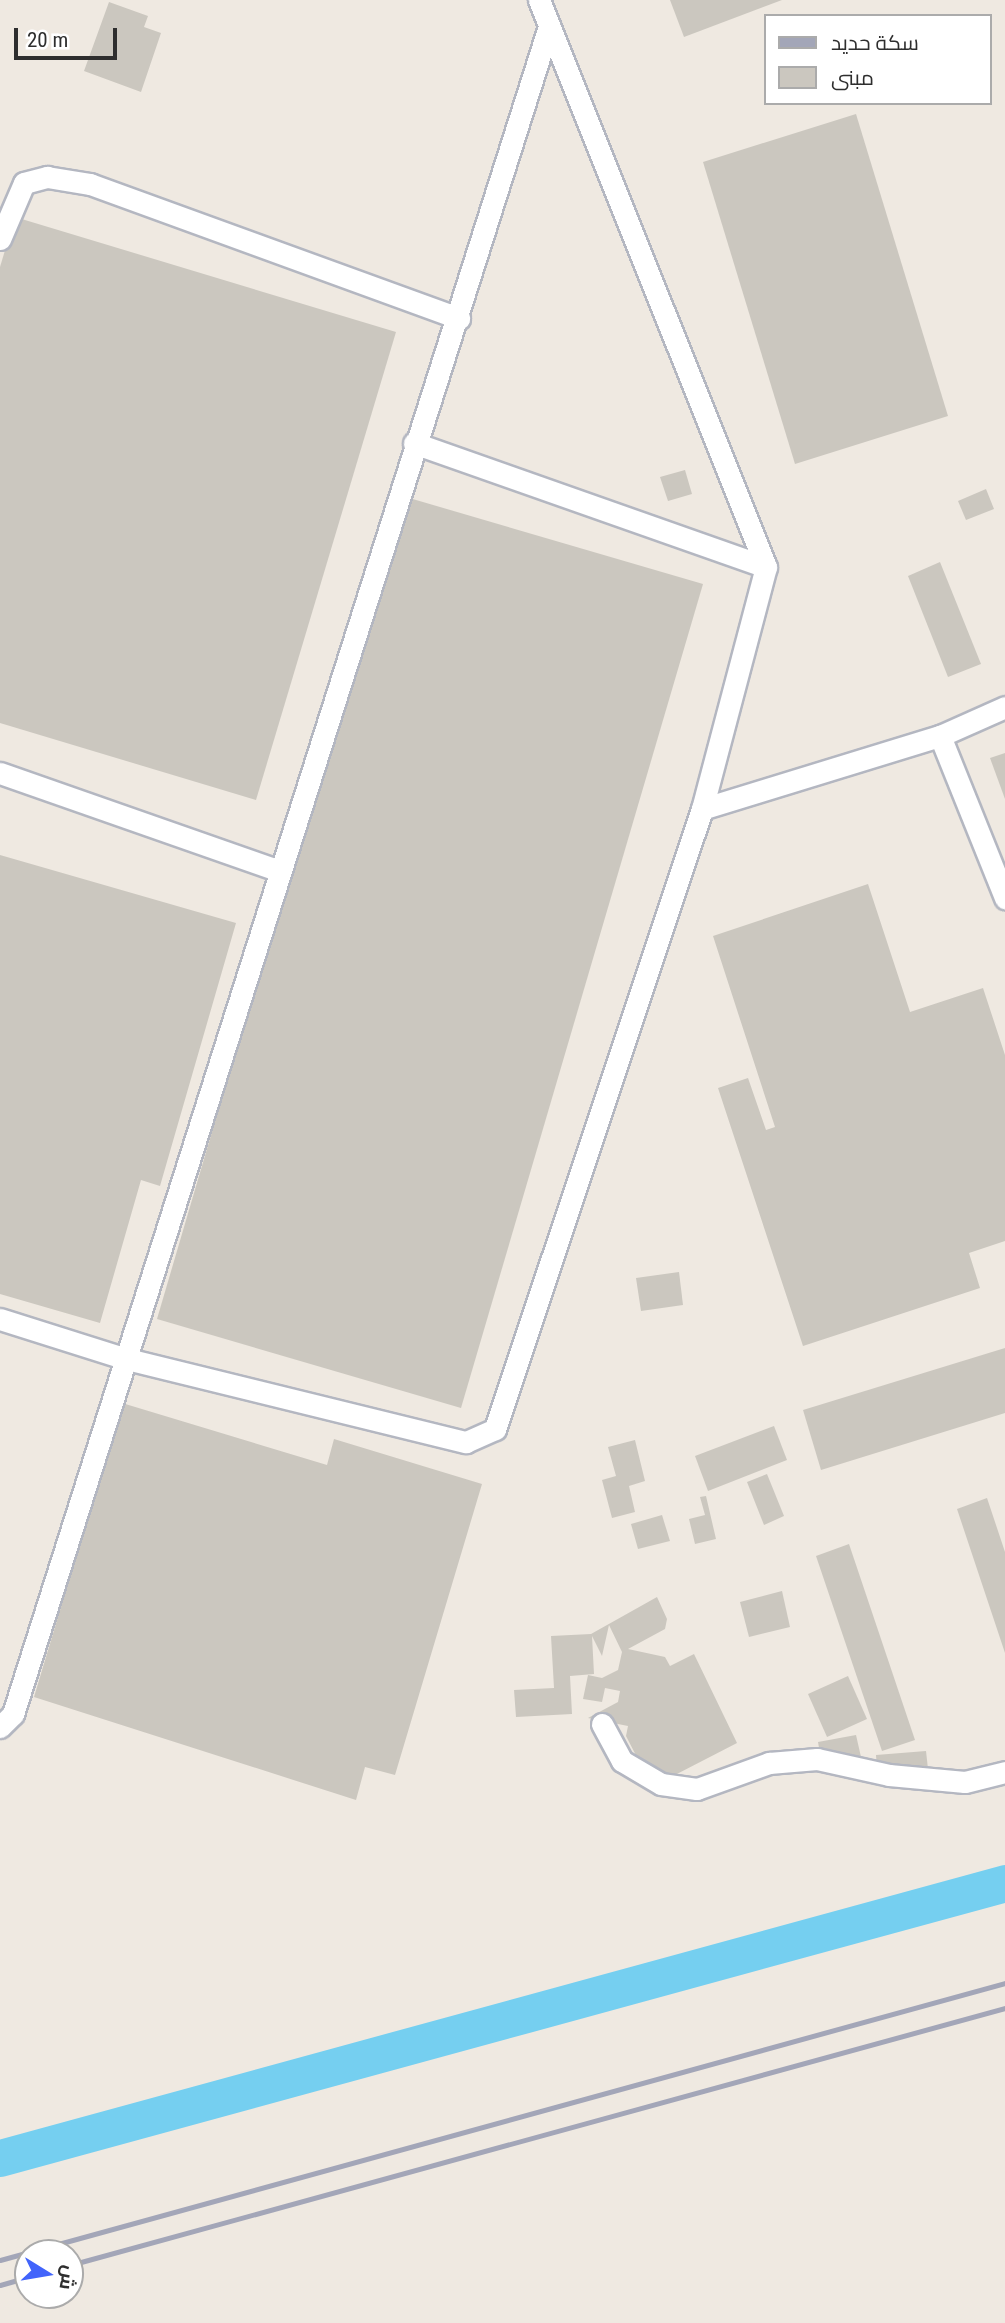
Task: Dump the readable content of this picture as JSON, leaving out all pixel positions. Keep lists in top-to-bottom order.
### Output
{
  "legend": ["سكة حديد", "مبنى"],
  "scale_bar": "20 m",
  "north": "right"
}
